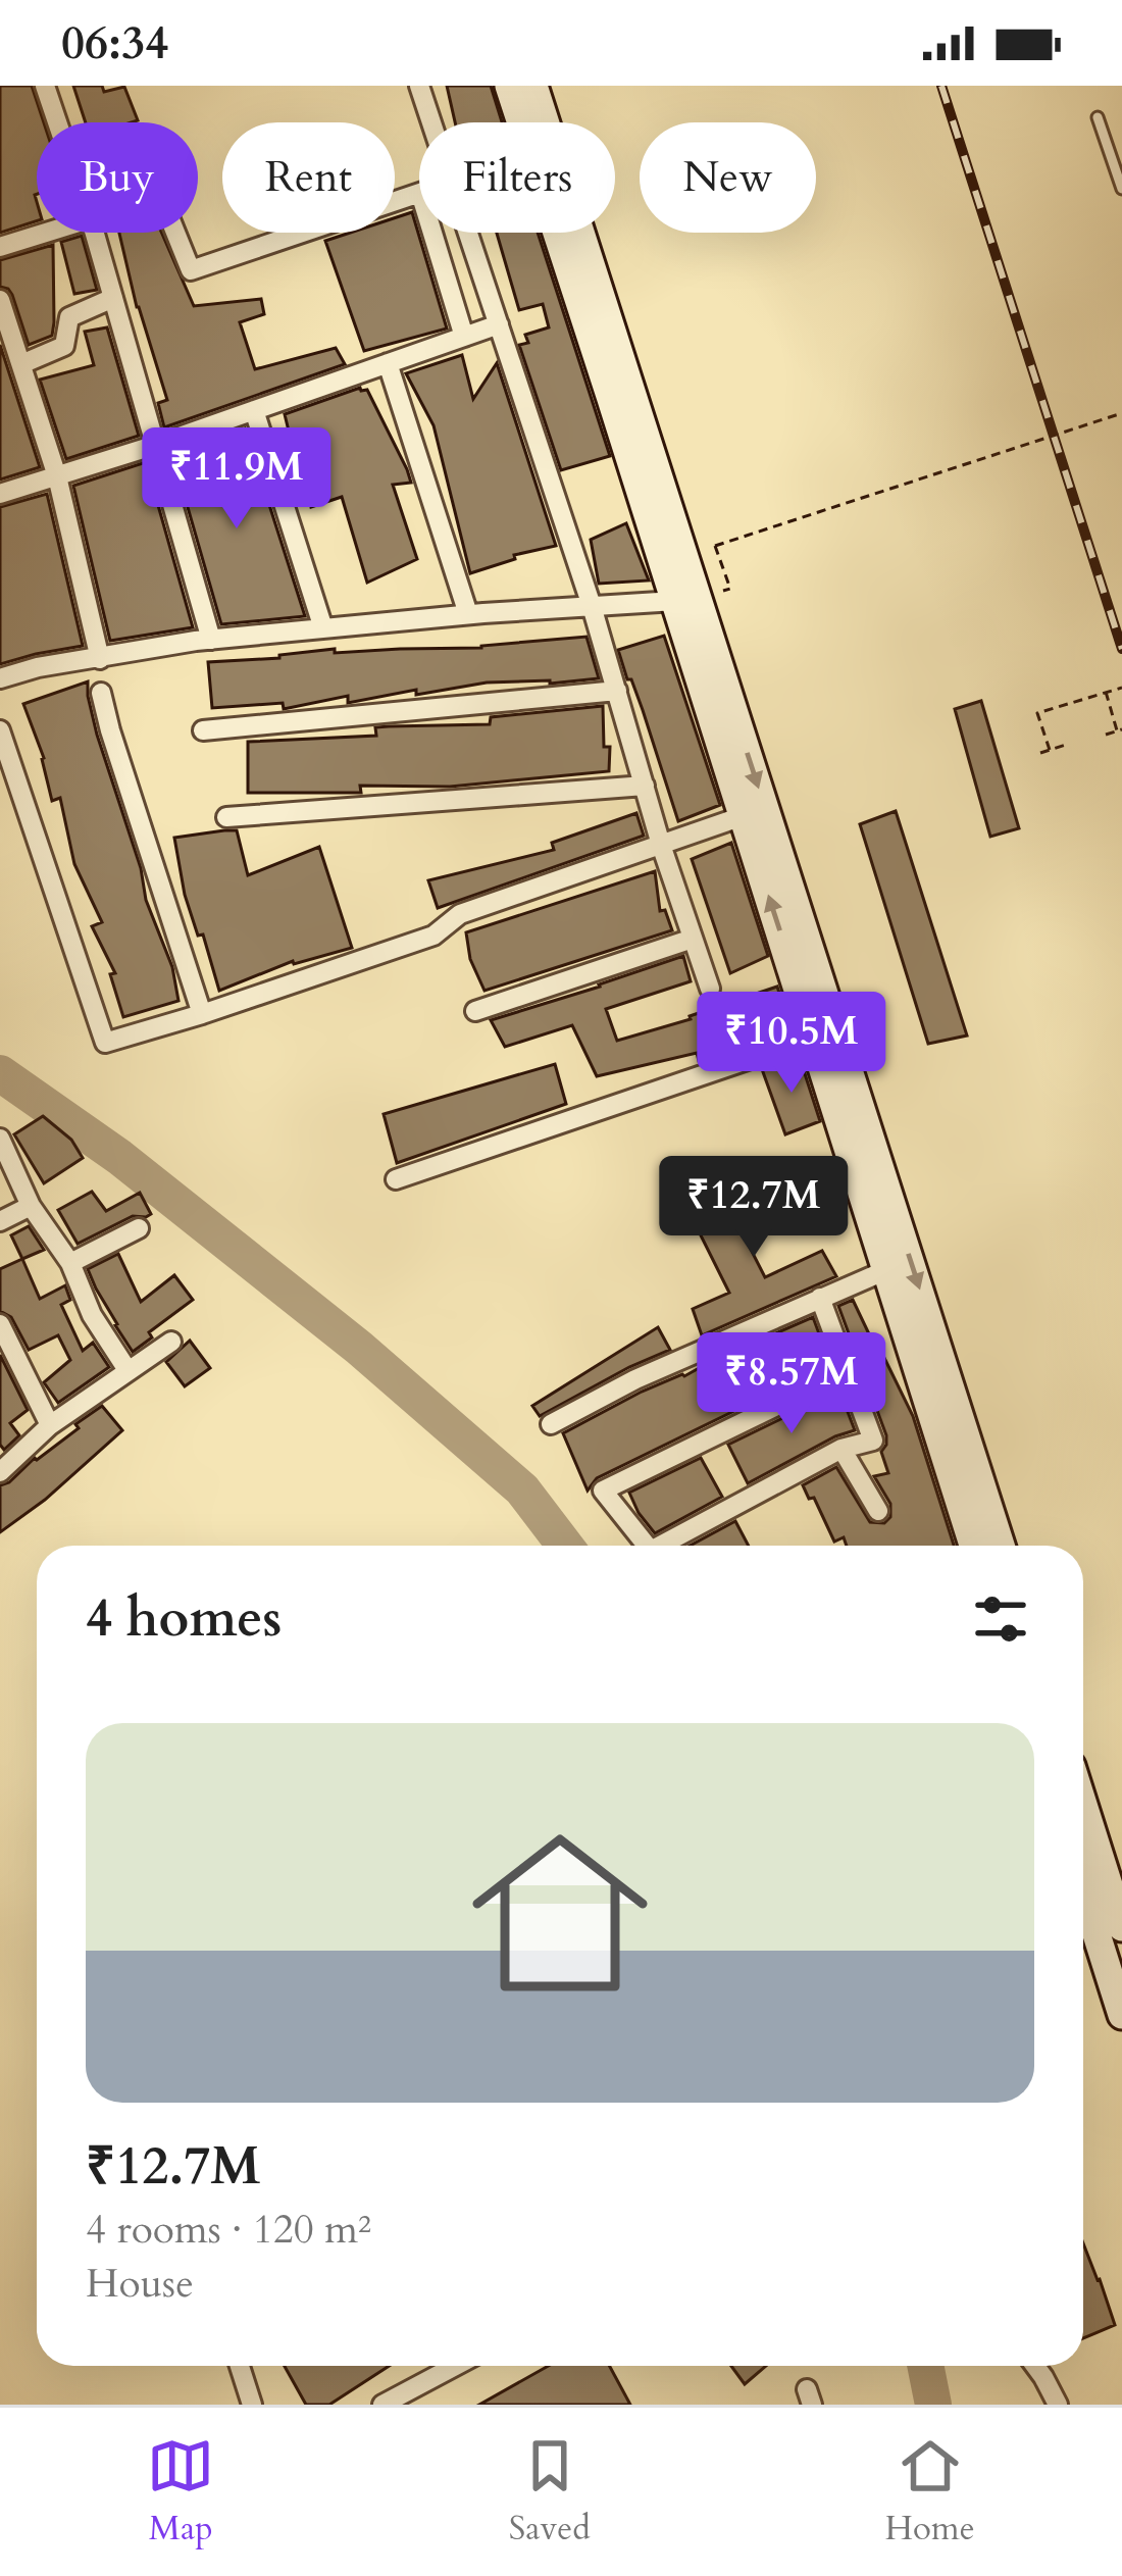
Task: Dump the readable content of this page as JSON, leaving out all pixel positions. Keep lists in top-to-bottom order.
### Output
{
  "page": {
    "status": "06:34",
    "chip": [
      "Buy",
      "Rent",
      "Filters",
      "New"
    ],
    "price": [
      "₹11.9M",
      "₹10.5M",
      "₹12.7M",
      "₹8.57M"
    ],
    "heading": "4 homes",
    "list": [
      {
        "name": "₹12.7M",
        "note": "4 rooms · 120 m² · House"
      }
    ],
    "tabs": ["Map", "Saved", "Home"]
  }
}
